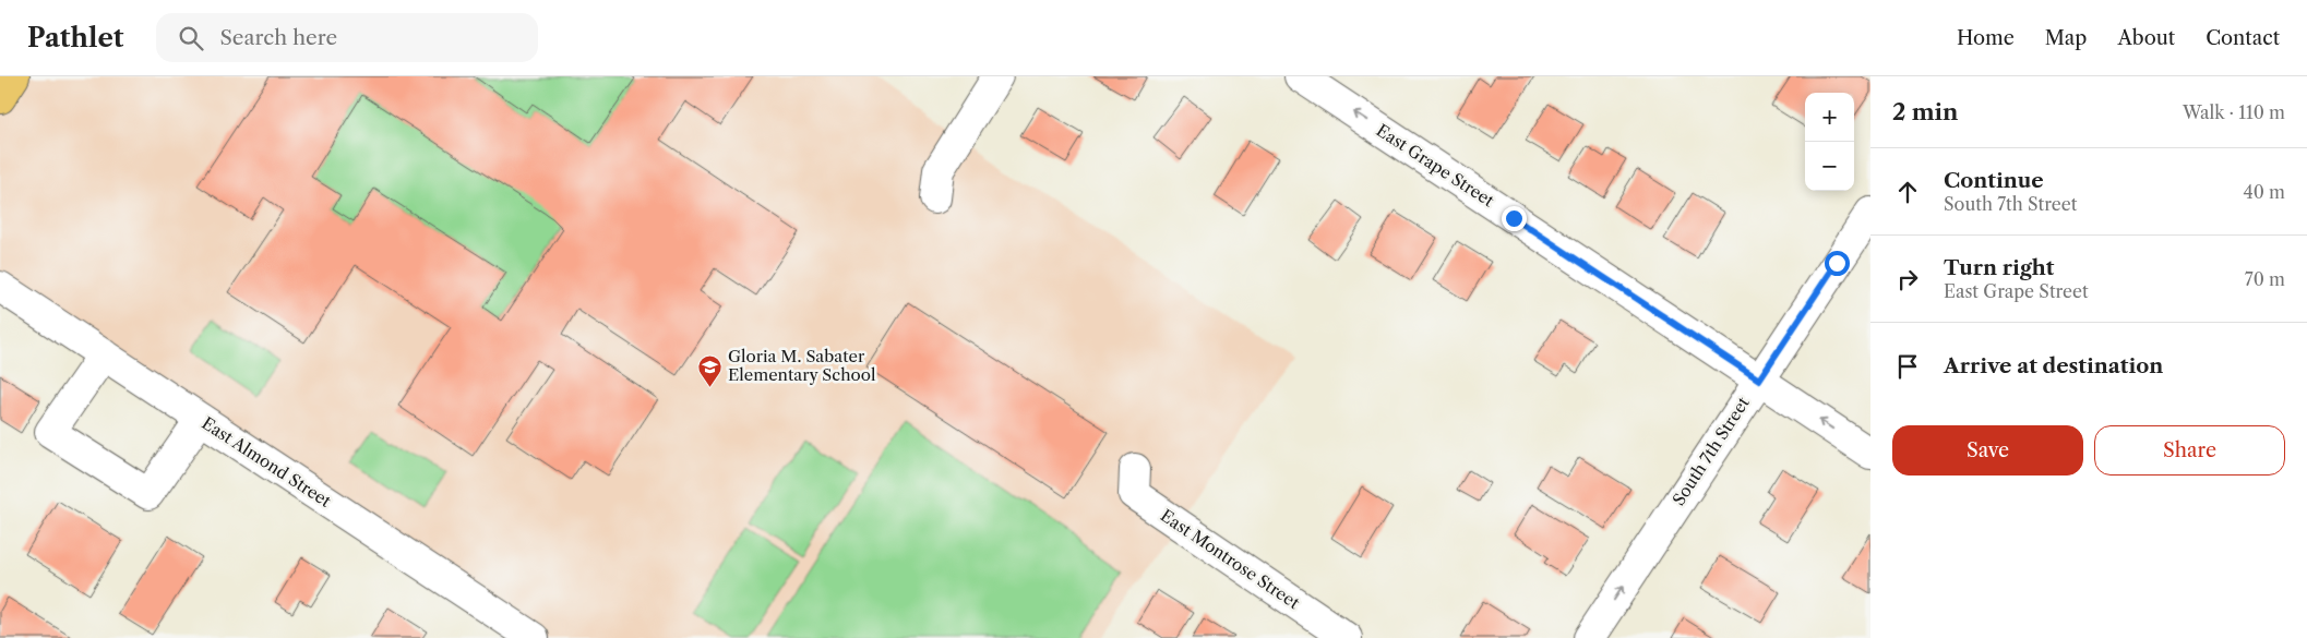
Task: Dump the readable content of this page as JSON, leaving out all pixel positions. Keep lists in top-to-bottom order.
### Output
{
  "streets": {
    "street": [
      "East Grape Street",
      "South 7th Street",
      "East Almond Street",
      "East Montrose Street"
    ]
  },
  "crossings": [
    ["East Grape Street", "South 7th Street"]
  ],
  "one_way": ["East Grape Street", "South 7th Street"],
  "places": {
    "school or university": ["Gloria M. Sabater Elementary School"]
  },
  "page": {
    "header": "Pathlet",
    "search": "Search here",
    "nav": [
      "Home",
      "Map",
      "About",
      "Contact"
    ],
    "heading": ["2 min", "Walk · 110 m"],
    "map_buttons": ["+", "−"],
    "list": [
      ["Continue", "South 7th Street", "40 m"],
      ["Turn right", "East Grape Street", "70 m"],
      "Arrive at destination"
    ],
    "buttons": ["Save", "Share"]
  }
}
